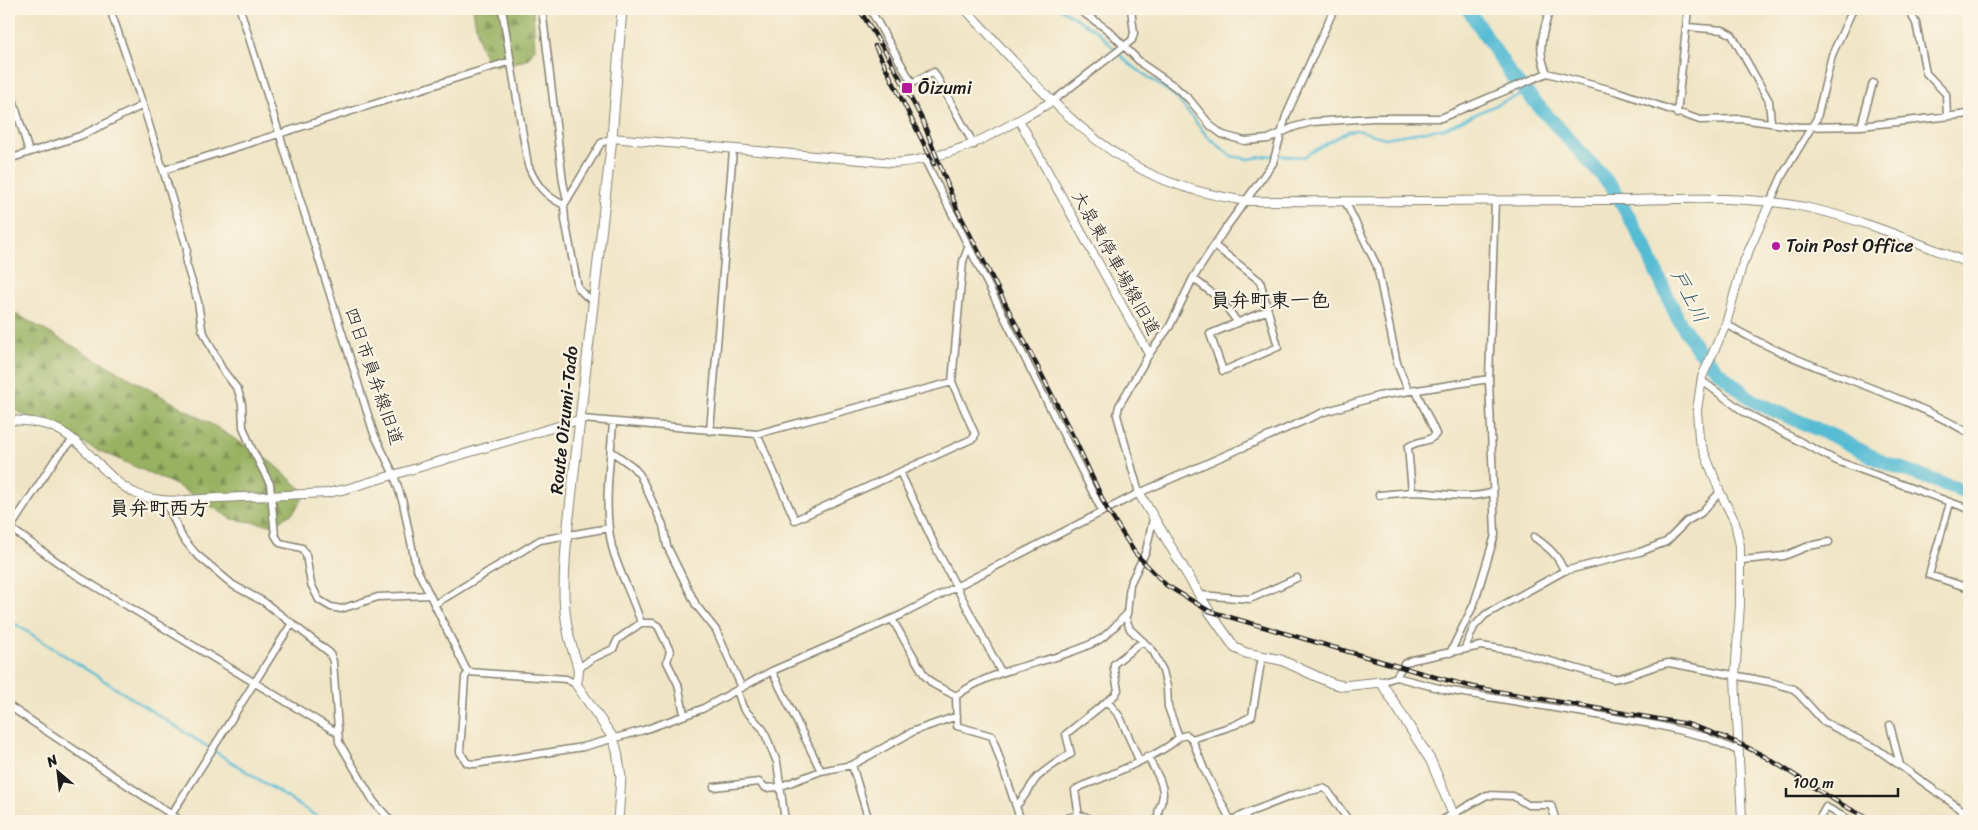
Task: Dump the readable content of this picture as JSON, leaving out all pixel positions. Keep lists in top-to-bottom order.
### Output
{
  "streets": {
    "main road": ["Route Oizumi-Tado"],
    "street": ["大泉東停車場線旧道", "四日市員弁線旧道"]
  },
  "districts": ["員弁町東一色", "員弁町西方"],
  "water": ["戸上川"],
  "places": {
    "transit": ["Ōizumi"],
    "other": ["Toin Post Office"]
  },
  "scale_bar": "100 m",
  "north": "top left"
}
